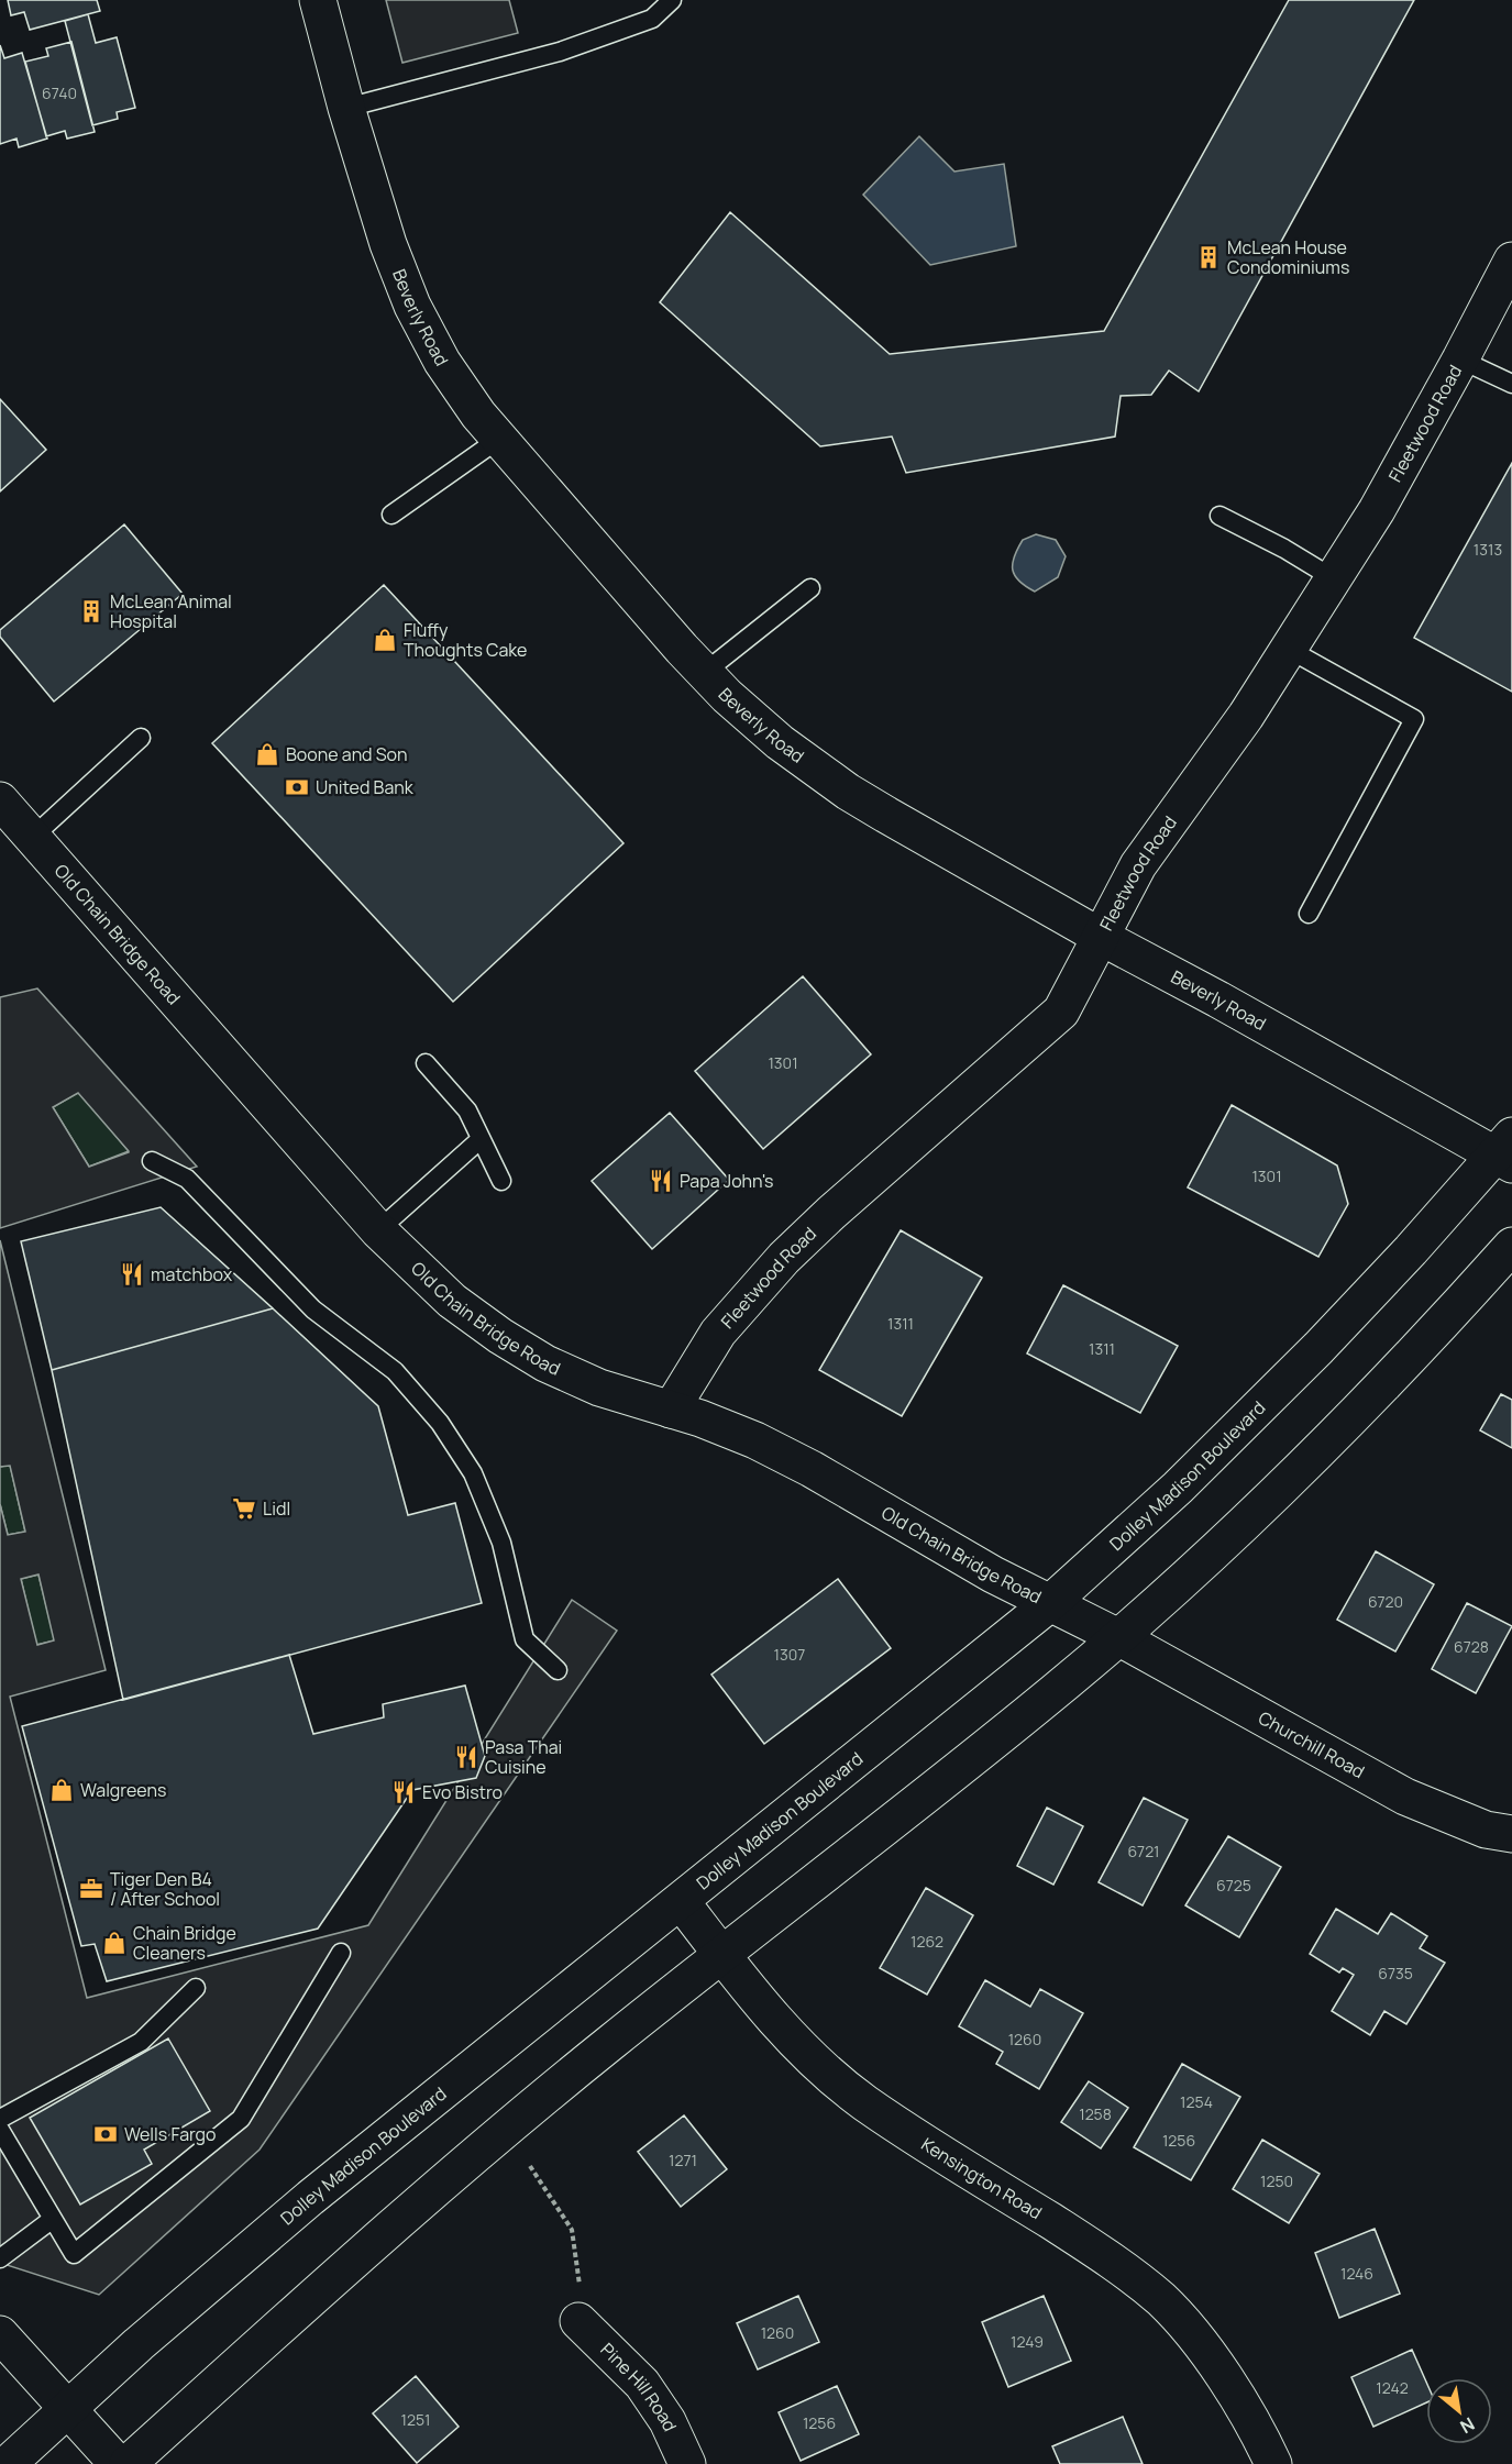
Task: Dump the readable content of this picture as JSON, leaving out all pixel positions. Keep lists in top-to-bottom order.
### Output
{
  "streets": {
    "main road": [
      "Beverly Road",
      "Fleetwood Road",
      "Old Chain Bridge Road",
      "Dolley Madison Boulevard",
      "Churchill Road",
      "Kensington Road",
      "Pine Hill Road"
    ]
  },
  "crossings": [
    ["Beverly Road", "Fleetwood Road"],
    ["Beverly Road", "Dolley Madison Boulevard"],
    ["Fleetwood Road", "Old Chain Bridge Road"],
    ["Old Chain Bridge Road", "Dolley Madison Boulevard"],
    ["Old Chain Bridge Road", "Churchill Road"],
    ["Dolley Madison Boulevard", "Kensington Road"]
  ],
  "places": {
    "building": ["McLean House Condominiums", "McLean Animal Hospital"],
    "shop": [
      "Fluffy Thoughts Cake",
      "Boone and Son",
      "Walgreens",
      "Chain Bridge Cleaners"
    ],
    "bank": ["United Bank", "Wells Fargo"],
    "restaurant": [
      "Papa John's",
      "matchbox",
      "Pasa Thai Cuisine",
      "Evo Bistro"
    ],
    "supermarket": ["Lidl"],
    "office": ["Tiger Den B4 / After School"]
  },
  "house_numbers": [
    "6740",
    "1313",
    "1301",
    "1301",
    "1311",
    "1311",
    "6720",
    "6728",
    "1307",
    "6721",
    "6725",
    "1262",
    "6735",
    "1260",
    "1254",
    "1258",
    "1256",
    "1271",
    "1250",
    "1246",
    "1260",
    "1249",
    "1242",
    "1251",
    "1256"
  ],
  "north": "bottom right"
}
